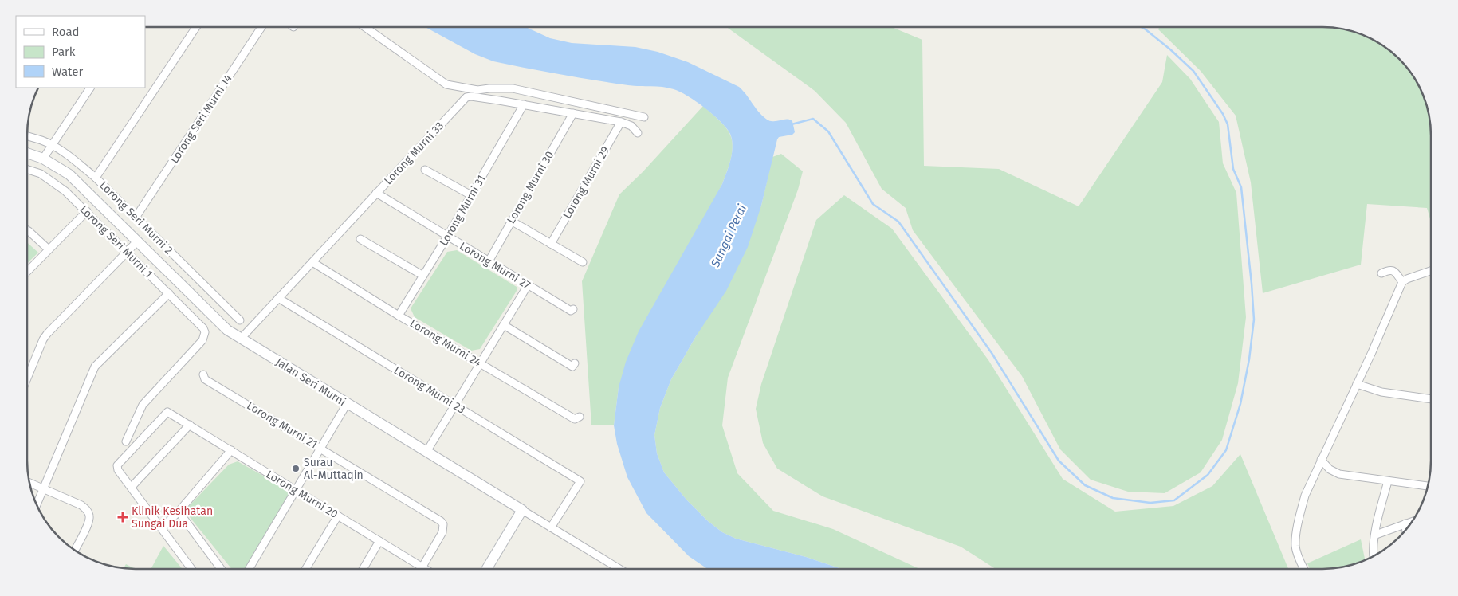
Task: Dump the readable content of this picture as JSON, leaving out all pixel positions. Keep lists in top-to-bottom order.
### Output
{
  "streets": {
    "street": [
      "Lorong Seri Murni 14",
      "Lorong Murni 33",
      "Lorong Murni 29",
      "Lorong Murni 30",
      "Lorong Murni 31",
      "Lorong Seri Murni 2",
      "Lorong Seri Murni 1",
      "Lorong Murni 27",
      "Lorong Murni 24",
      "Jalan Seri Murni",
      "Lorong Murni 23",
      "Lorong Murni 21",
      "Lorong Murni 20"
    ]
  },
  "crossings": [
    ["Lorong Seri Murni 14", "Lorong Seri Murni 2"],
    ["Lorong Murni 33", "Lorong Murni 29"],
    ["Lorong Murni 33", "Lorong Murni 30"],
    ["Lorong Murni 33", "Lorong Murni 31"],
    ["Lorong Murni 33", "Lorong Murni 27"],
    ["Lorong Murni 33", "Lorong Murni 24"],
    ["Lorong Murni 33", "Jalan Seri Murni"],
    ["Lorong Murni 33", "Lorong Murni 23"],
    ["Lorong Murni 30", "Lorong Murni 27"],
    ["Lorong Murni 31", "Lorong Murni 27"],
    ["Lorong Murni 31", "Lorong Murni 24"],
    ["Jalan Seri Murni", "Lorong Murni 23"],
    ["Lorong Murni 21", "Lorong Murni 20"]
  ],
  "water": ["Sungai Perai"],
  "places": {
    "other": ["Surau Al-Muttaqin"],
    "health": ["Klinik Kesihatan Sungai Dua"]
  },
  "legend": ["Road", "Park", "Water"]
}
